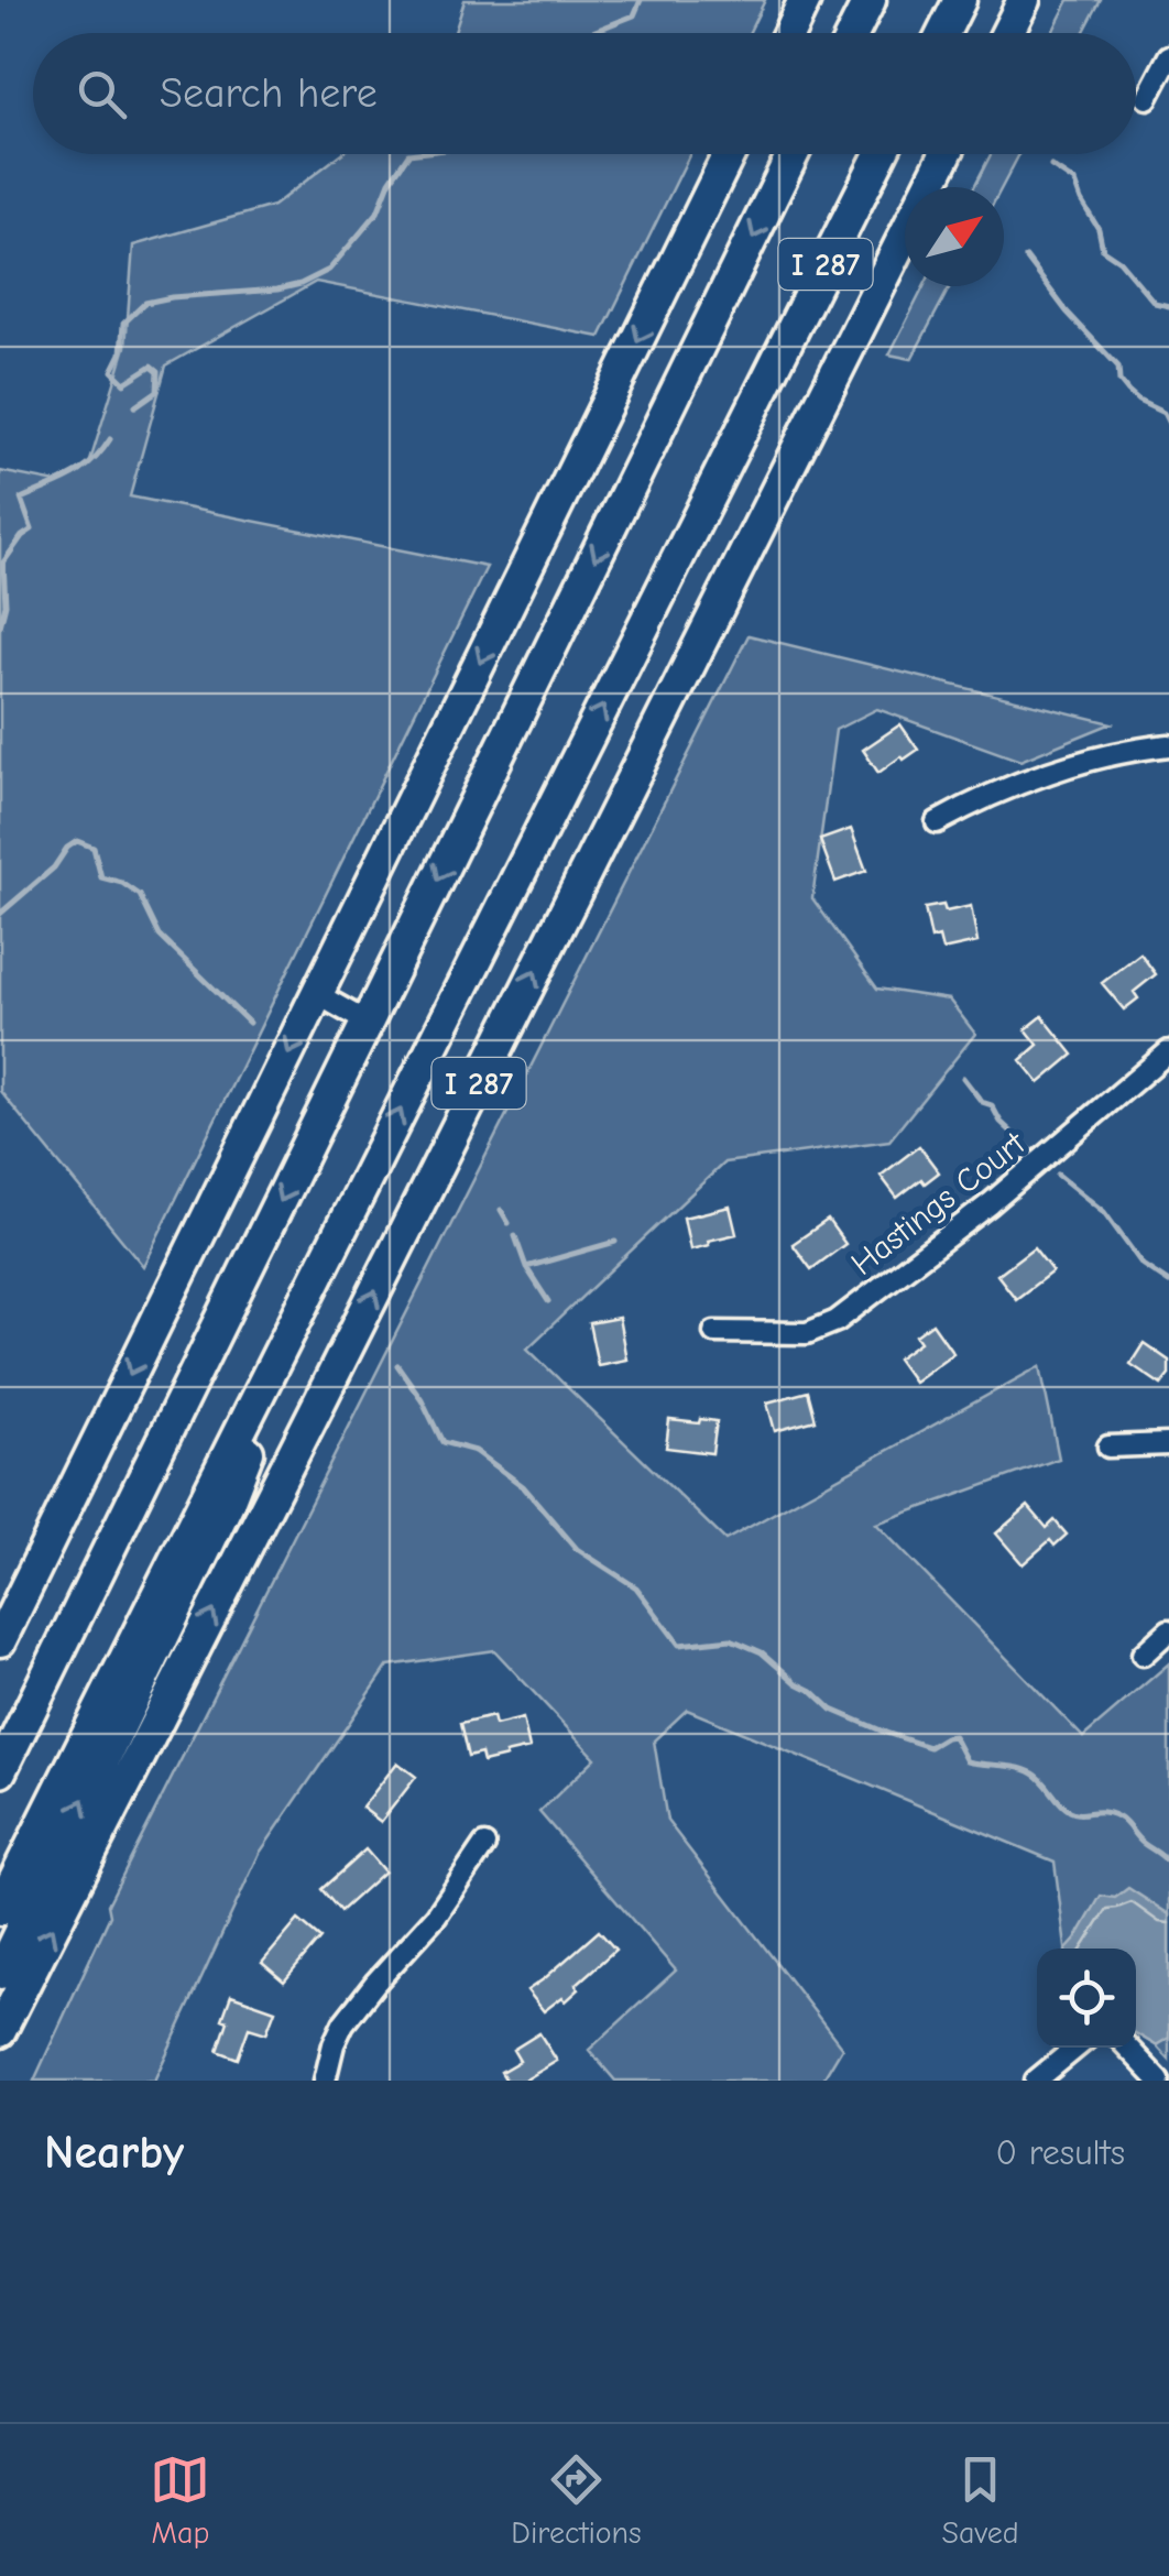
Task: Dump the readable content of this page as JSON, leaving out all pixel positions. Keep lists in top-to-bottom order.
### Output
{
  "streets": {
    "highway": ["I 287"],
    "street": ["Hastings Court"]
  },
  "north": "top right",
  "page": {
    "search": "Search here",
    "heading": ["Nearby", "0 results"],
    "nav": ["Map", "Directions", "Saved"]
  }
}
